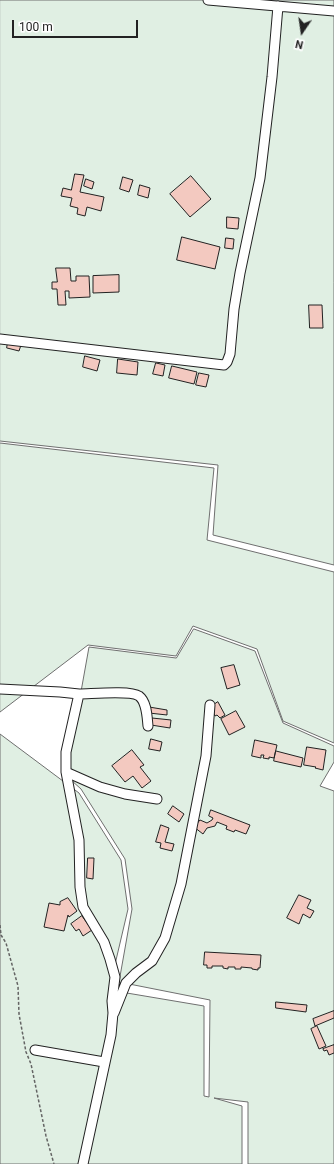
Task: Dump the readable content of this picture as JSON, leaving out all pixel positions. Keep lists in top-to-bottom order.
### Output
{
  "scale_bar": "100 m",
  "north": "bottom"
}
